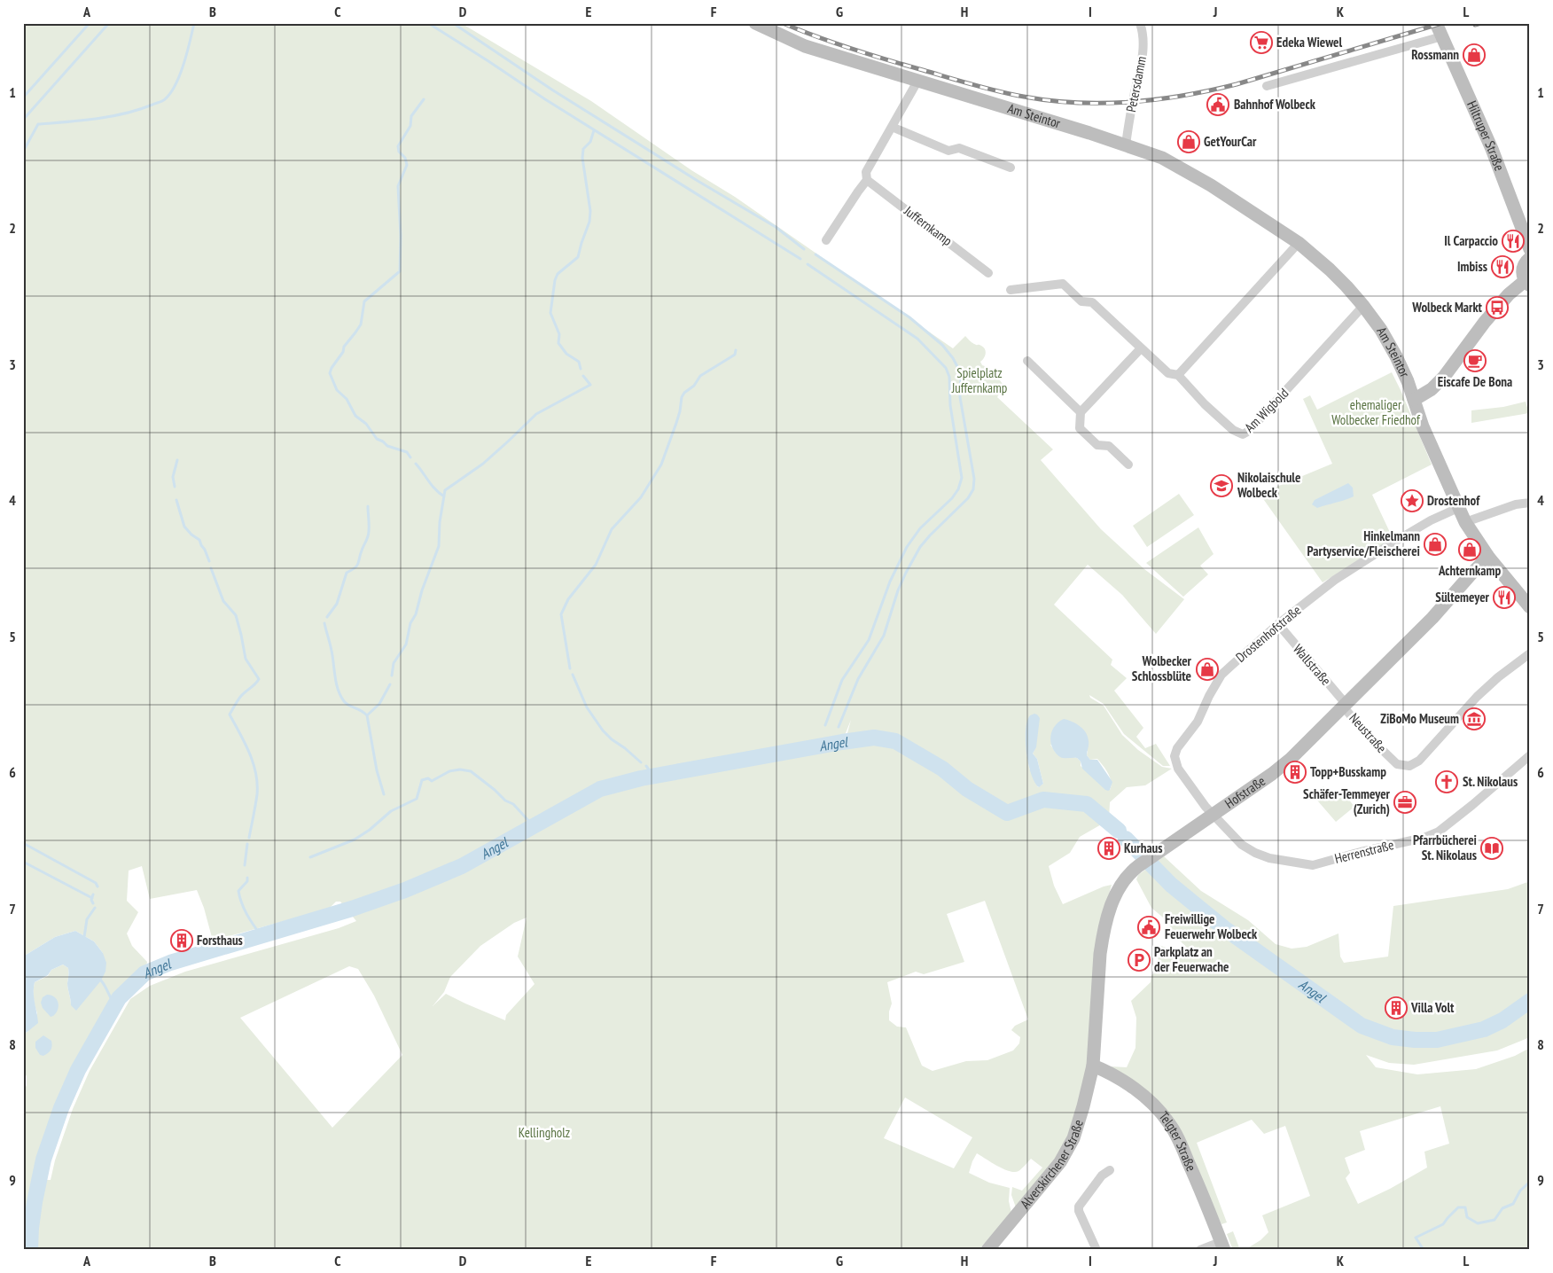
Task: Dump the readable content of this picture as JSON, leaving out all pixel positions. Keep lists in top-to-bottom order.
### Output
{
  "streets": {
    "street": [
      "Petersdamm",
      "Am Steintor",
      "Hiltruper Straße",
      "Juffernkamp",
      "Am Wigbold",
      "Drostenhofstraße",
      "Wallstraße",
      "Neustraße",
      "Hofstraße",
      "Herrenstraße",
      "Telgter Straße",
      "Alverskirchener Straße"
    ]
  },
  "crossings": [
    ["Petersdamm", "Am Steintor"],
    ["Am Steintor", "Am Wigbold"],
    ["Am Steintor", "Drostenhofstraße"],
    ["Am Steintor", "Hofstraße"],
    ["Drostenhofstraße", "Wallstraße"],
    ["Drostenhofstraße", "Hofstraße"],
    ["Drostenhofstraße", "Herrenstraße"],
    ["Wallstraße", "Neustraße"],
    ["Wallstraße", "Hofstraße"],
    ["Neustraße", "Hofstraße"],
    ["Hofstraße", "Herrenstraße"],
    ["Hofstraße", "Telgter Straße"],
    ["Hofstraße", "Alverskirchener Straße"],
    ["Telgter Straße", "Alverskirchener Straße"]
  ],
  "water": ["Angel"],
  "parks": ["Spielplatz Juffernkamp", "ehemaliger Wolbecker Friedhof", "Kellingholz"],
  "places": {
    "supermarket": ["Edeka Wiewel"],
    "shop": [
      "Rossmann",
      "GetYourCar",
      "Hinkelmann Partyservice/Fleischerei",
      "Achternkamp",
      "Wolbecker Schlossblüte"
    ],
    "public building": ["Bahnhof Wolbeck", "Freiwillige Feuerwehr Wolbeck"],
    "restaurant": ["Il Carpaccio", "Imbiss", "Sültemeyer"],
    "bus stop": ["Wolbeck Markt"],
    "cafe": ["Eiscafe De Bona"],
    "school or university": ["Nikolaischule Wolbeck"],
    "place": ["Drostenhof"],
    "museum": ["ZiBoMo Museum"],
    "building": [
      "Topp+Busskamp",
      "Kurhaus",
      "Forsthaus",
      "Villa Volt"
    ],
    "church": ["St. Nikolaus"],
    "office": ["Schäfer-Temmeyer (Zurich)"],
    "library": ["Pfarrbücherei St. Nikolaus"],
    "parking": ["Parkplatz an der Feuerwache"]
  },
  "grid": {
    "columns": [
      "A",
      "B",
      "C",
      "D",
      "E",
      "F",
      "G",
      "H",
      "I",
      "J",
      "K",
      "L"
    ],
    "rows": [
      "1",
      "2",
      "3",
      "4",
      "5",
      "6",
      "7",
      "8",
      "9"
    ]
  }
}
